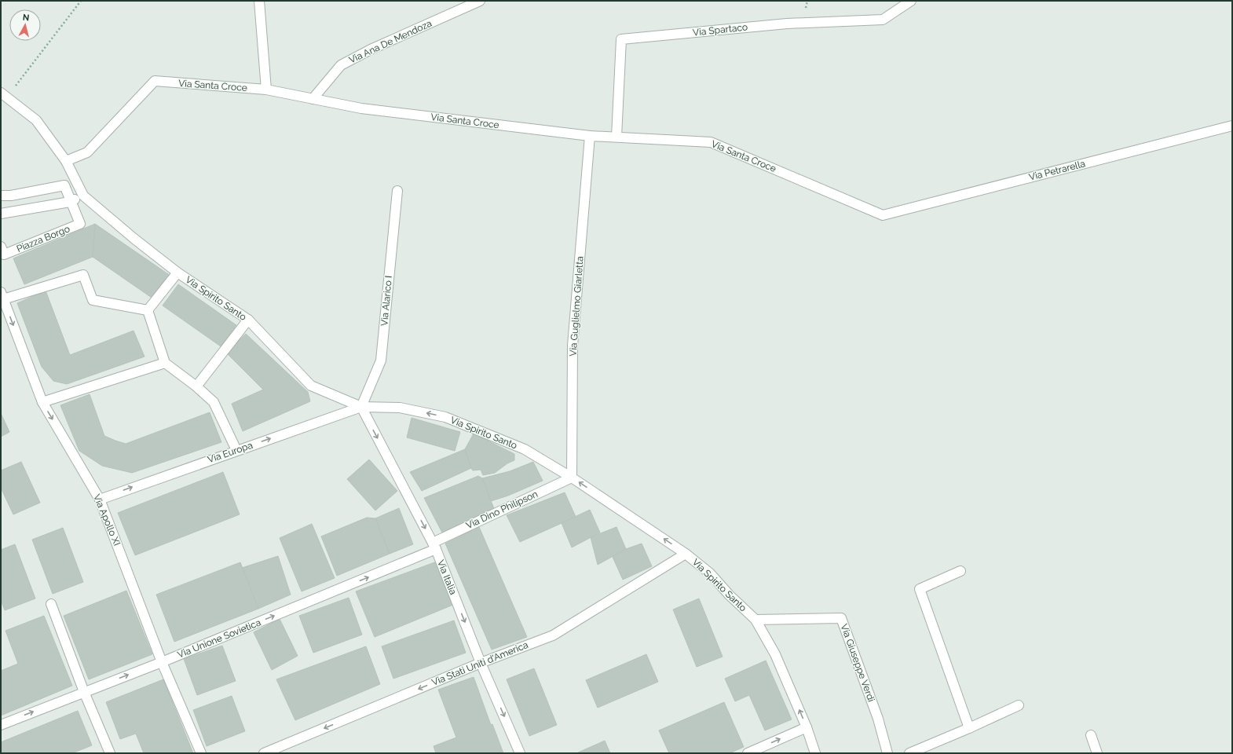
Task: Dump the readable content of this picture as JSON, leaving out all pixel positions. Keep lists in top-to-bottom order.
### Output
{
  "streets": {
    "street": [
      "Via Spartaco",
      "Via Ana De Mendoza",
      "Via Santa Croce",
      "Via Petrarella",
      "Piazza Borgo",
      "Via Spirito Santo",
      "Via Alarico I",
      "Via Guglielmo Giarletta",
      "Via Europa",
      "Via Dino Philipson",
      "Via Apollo XI",
      "Via Italia",
      "Via Unione Sovietica",
      "Via Giuseppe Verdi",
      "Via Stati Uniti d'America"
    ]
  },
  "crossings": [
    ["Via Spartaco", "Via Santa Croce"],
    ["Via Ana De Mendoza", "Via Santa Croce"],
    ["Via Santa Croce", "Via Petrarella"],
    ["Via Santa Croce", "Via Guglielmo Giarletta"],
    ["Via Spirito Santo", "Via Alarico I"],
    ["Via Spirito Santo", "Via Guglielmo Giarletta"],
    ["Via Spirito Santo", "Via Europa"],
    ["Via Spirito Santo", "Via Dino Philipson"],
    ["Via Spirito Santo", "Via Italia"],
    ["Via Spirito Santo", "Via Giuseppe Verdi"],
    ["Via Spirito Santo", "Via Stati Uniti d'America"],
    ["Via Alarico I", "Via Europa"],
    ["Via Alarico I", "Via Italia"],
    ["Via Guglielmo Giarletta", "Via Dino Philipson"],
    ["Via Europa", "Via Apollo XI"],
    ["Via Europa", "Via Italia"],
    ["Via Dino Philipson", "Via Italia"],
    ["Via Dino Philipson", "Via Unione Sovietica"],
    ["Via Apollo XI", "Via Unione Sovietica"],
    ["Via Italia", "Via Unione Sovietica"],
    ["Via Italia", "Via Stati Uniti d'America"]
  ],
  "one_way": [
    "Via Spirito Santo",
    "Via Europa",
    "Via Apollo XI",
    "Via Italia",
    "Via Unione Sovietica",
    "Via Stati Uniti d'America"
  ],
  "north": "top"
}
